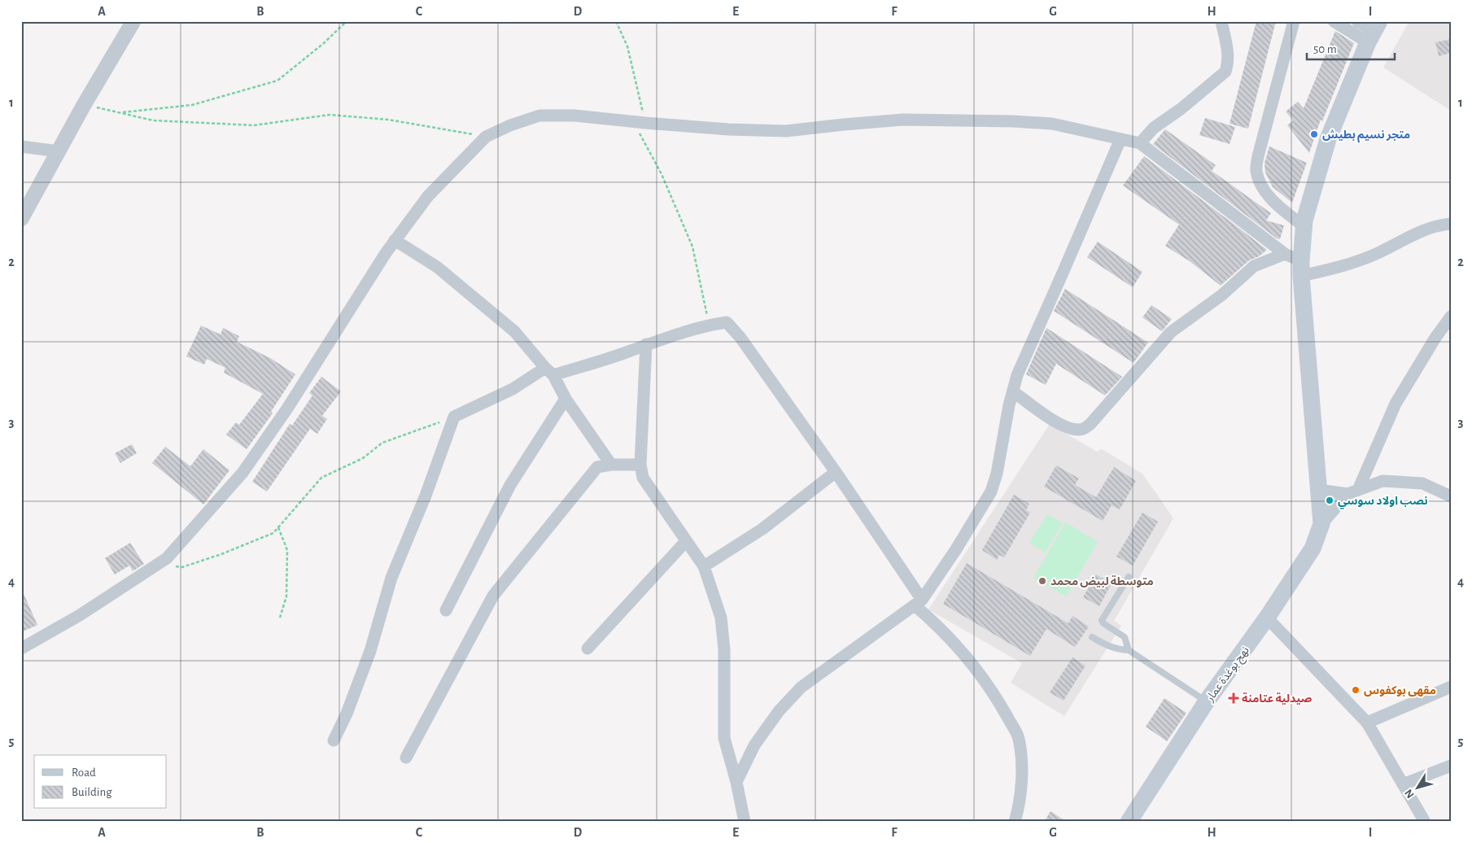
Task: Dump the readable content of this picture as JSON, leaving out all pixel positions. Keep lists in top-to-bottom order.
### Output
{
  "streets": {
    "main road": ["نهج بوغدة عمار"]
  },
  "places": {
    "other": [
      "متجر نسيم بطيش",
      "نصب اولاد سوسي",
      "متوسطة لبيض محمد",
      "مقهى بوكفوس"
    ],
    "health": ["صيدلية عتامنة"]
  },
  "legend": ["Road", "Building"],
  "scale_bar": "50 m",
  "north": "bottom left",
  "grid": {
    "columns": [
      "A",
      "B",
      "C",
      "D",
      "E",
      "F",
      "G",
      "H",
      "I"
    ],
    "rows": [
      "1",
      "2",
      "3",
      "4",
      "5"
    ]
  }
}
